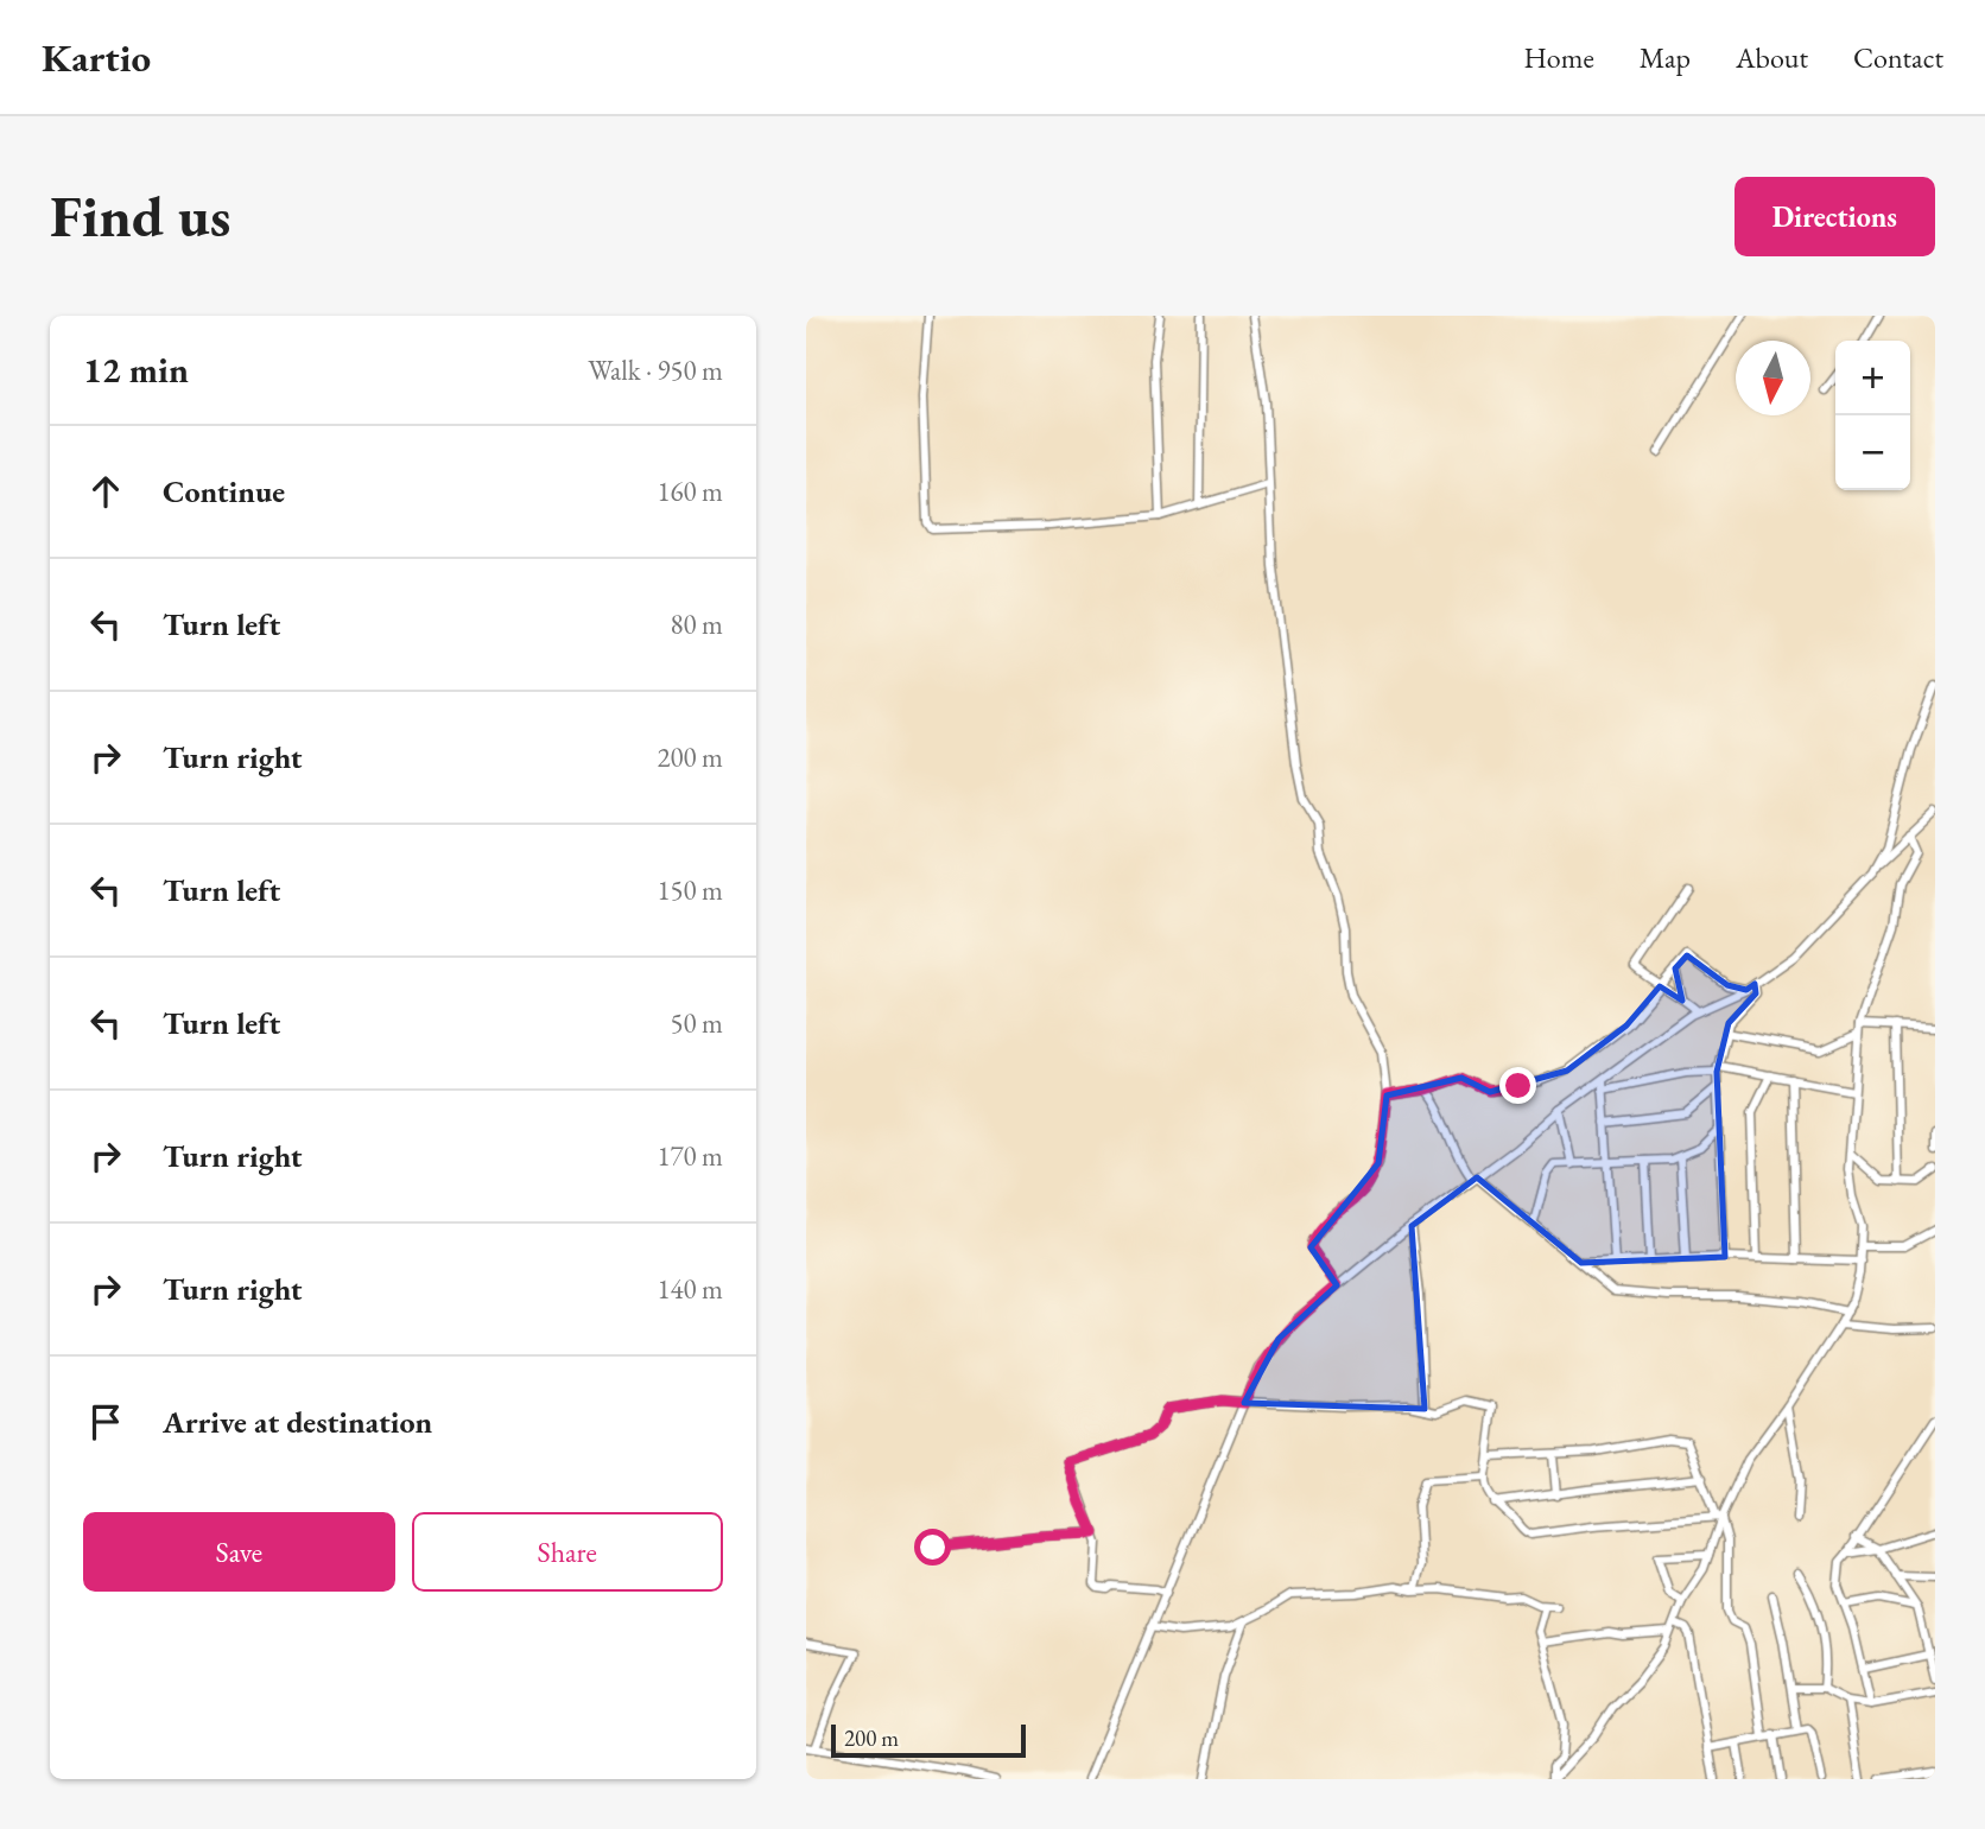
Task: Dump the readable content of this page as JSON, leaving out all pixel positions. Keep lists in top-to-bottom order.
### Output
{
  "scale_bar": "200 m",
  "north": "bottom",
  "page": {
    "header": "Kartio",
    "nav": [
      "Home",
      "Map",
      "About",
      "Contact"
    ],
    "buttons": [
      "Directions",
      ["Save", "Share"]
    ],
    "title": "Find us",
    "heading": ["12 min", "Walk · 950 m"],
    "map_buttons": ["+", "−"],
    "list": [
      ["Continue", "160 m"],
      ["Turn left", "80 m"],
      ["Turn right", "200 m"],
      ["Turn left", "150 m"],
      ["Turn left", "50 m"],
      ["Turn right", "170 m"],
      ["Turn right", "140 m"],
      "Arrive at destination"
    ],
    "scale": "200 m"
  }
}
